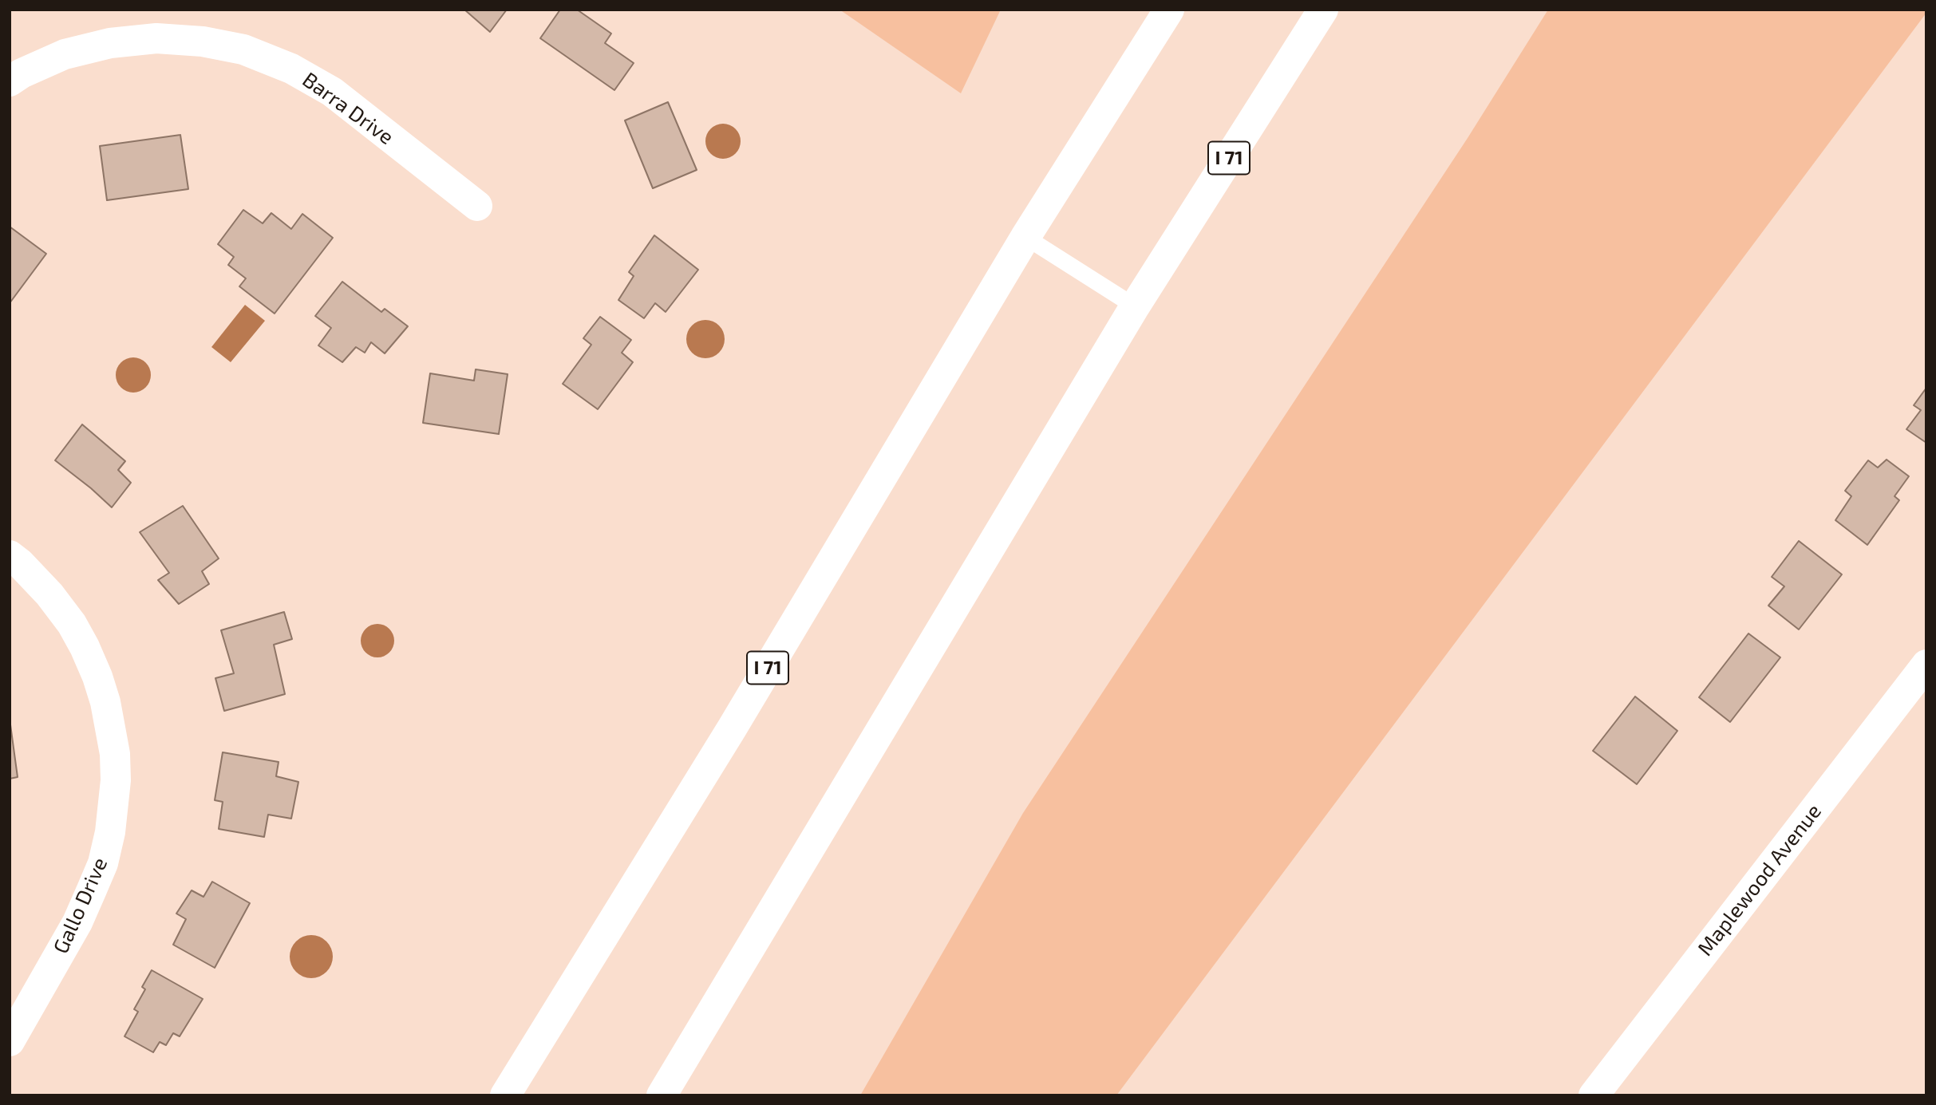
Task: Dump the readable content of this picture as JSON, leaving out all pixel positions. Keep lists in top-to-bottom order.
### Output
{
  "streets": {
    "main road": [
      "Barra Drive",
      "I 71",
      "Maplewood Avenue",
      "Gallo Drive"
    ]
  }
}
